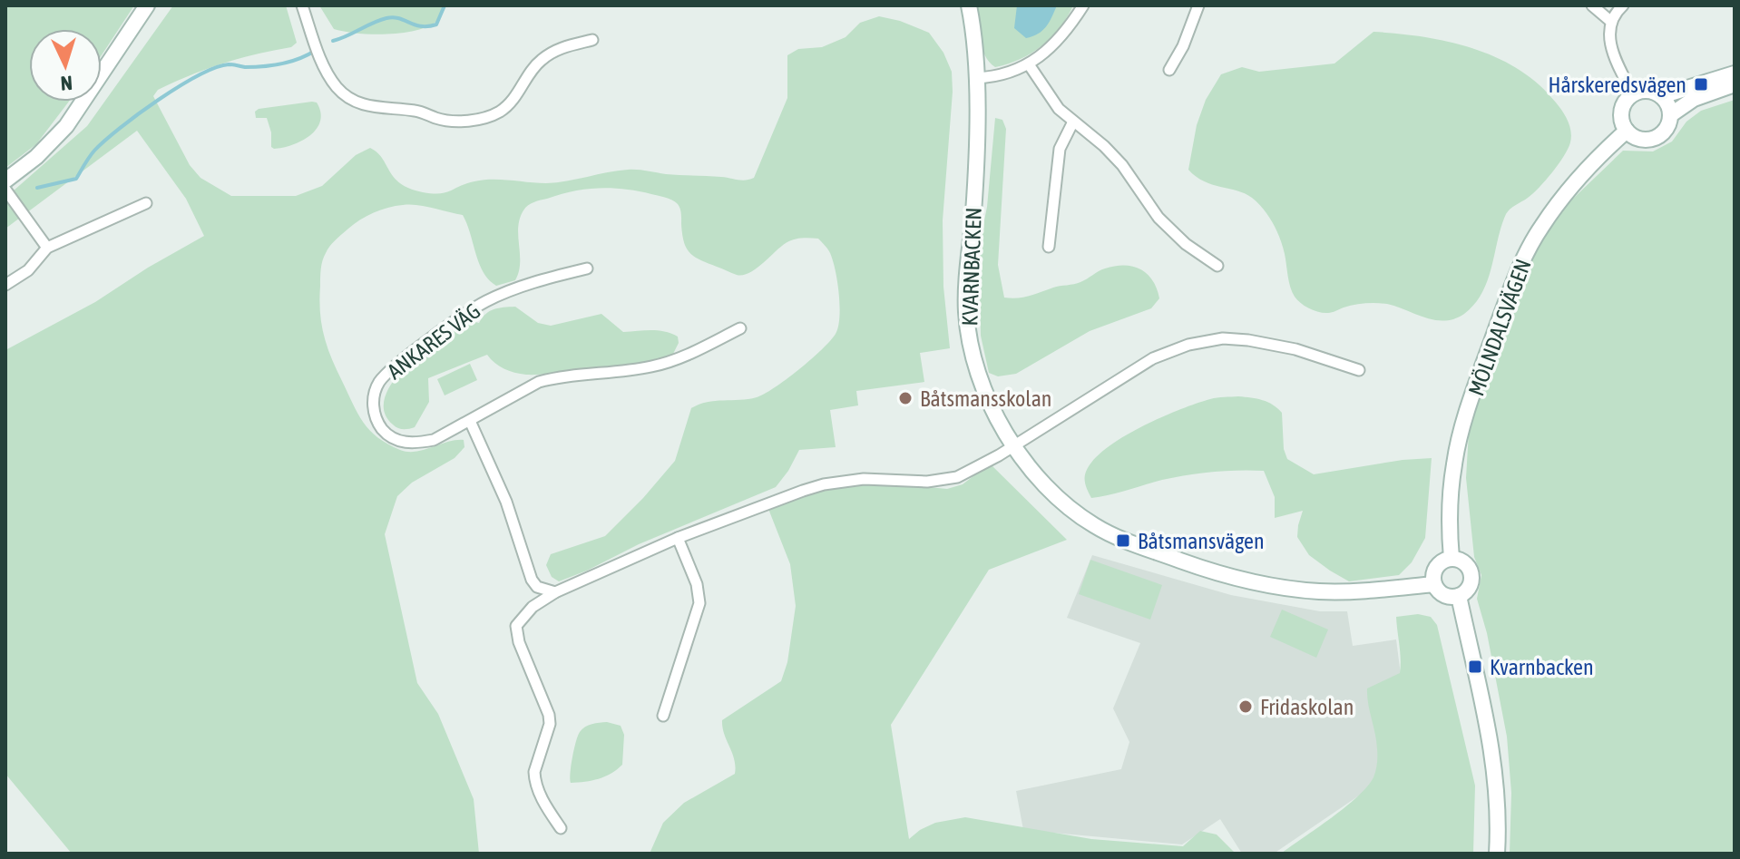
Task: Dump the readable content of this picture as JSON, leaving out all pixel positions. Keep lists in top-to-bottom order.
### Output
{
  "streets": {
    "street": ["KVARNBACKEN", "MÖLNDALSVÄGEN", "ANKARES VÄG"]
  },
  "crossings": [
    ["KVARNBACKEN", "MÖLNDALSVÄGEN"]
  ],
  "places": {
    "transit": ["Hårskeredsvägen", "Båtsmansvägen", "Kvarnbacken"],
    "other": ["Båtsmansskolan", "Fridaskolan"]
  },
  "north": "bottom"
}
